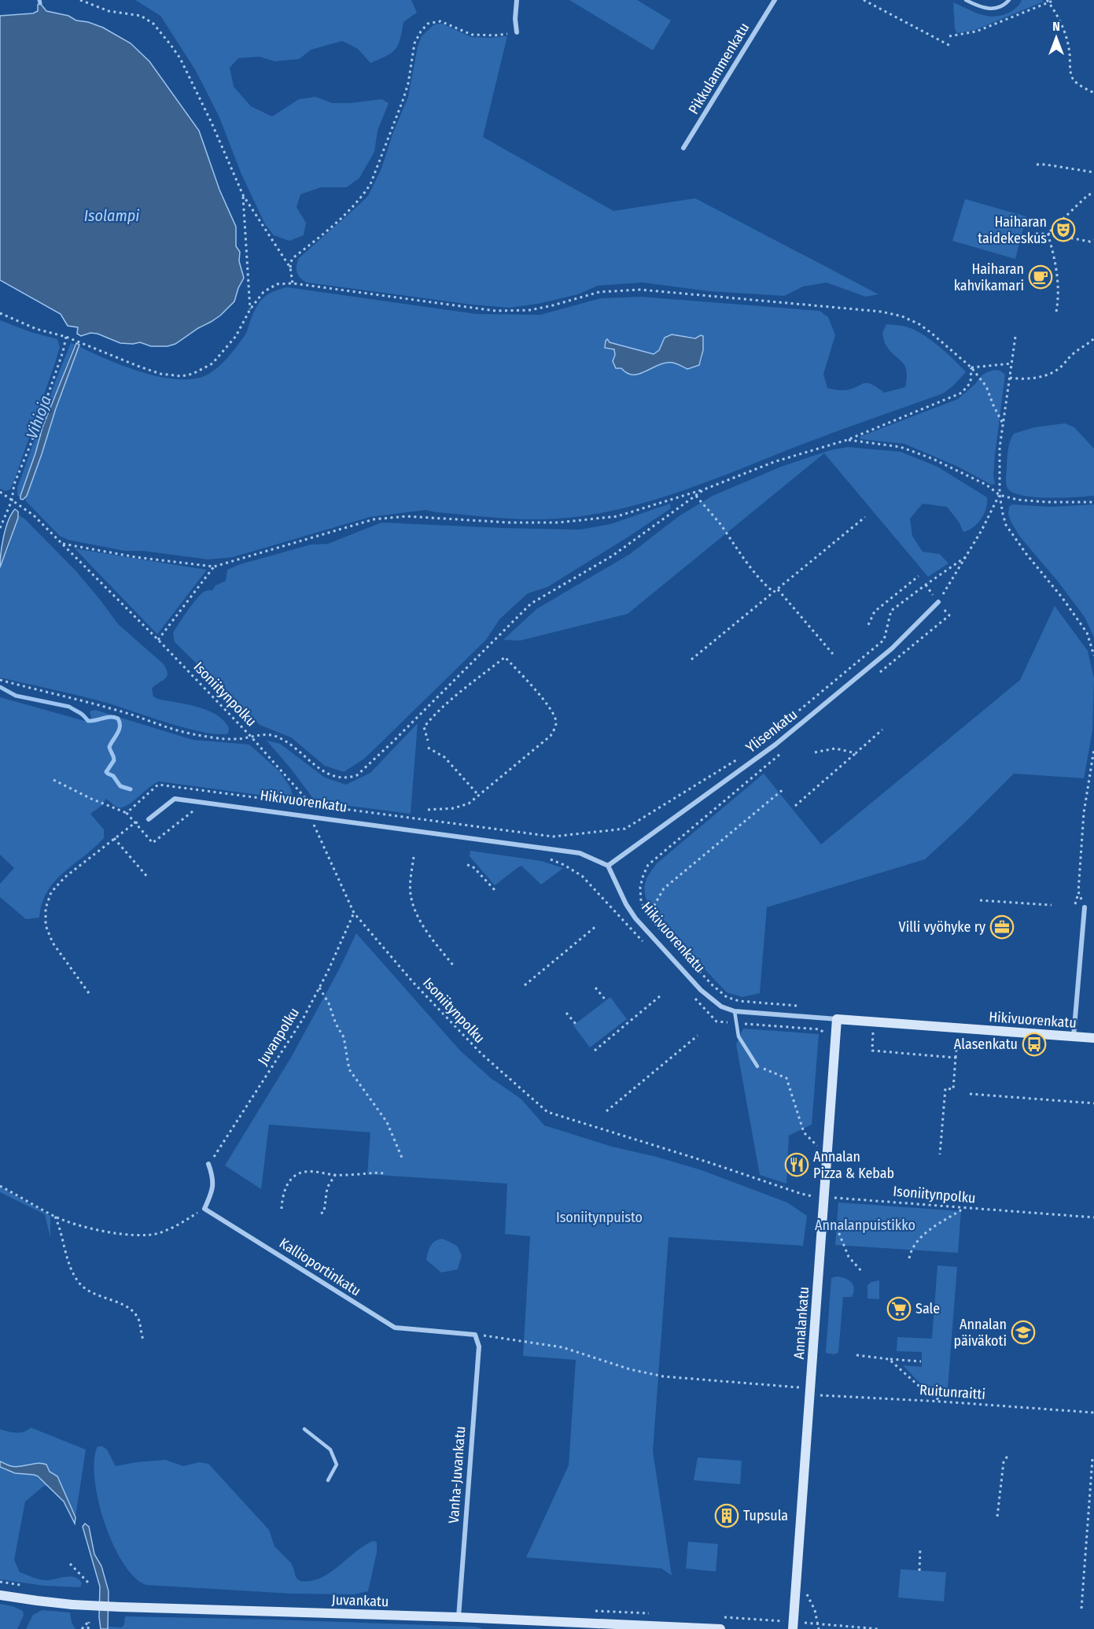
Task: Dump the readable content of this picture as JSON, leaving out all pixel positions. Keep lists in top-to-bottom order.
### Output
{
  "streets": {
    "street": [
      "Pikkulammenkatu",
      "Ylisenkatu",
      "Hikivuorenkatu",
      "Kallioportinkatu",
      "Annalankatu",
      "Vanha-Juvankatu",
      "Juvankatu"
    ],
    "path": ["Isoniitynpolku", "Juvanpolku", "Ruitunraitti"]
  },
  "crossings": [
    ["Isoniitynpolku", "Hikivuorenkatu"],
    ["Isoniitynpolku", "Juvanpolku"],
    ["Isoniitynpolku", "Annalankatu"],
    ["Ylisenkatu", "Hikivuorenkatu"],
    ["Hikivuorenkatu", "Annalankatu"],
    ["Kallioportinkatu", "Vanha-Juvankatu"],
    ["Annalankatu", "Ruitunraitti"],
    ["Vanha-Juvankatu", "Juvankatu"]
  ],
  "water": ["Isolampi", "Vihioja"],
  "parks": ["Isoniitynpuisto", "Annalanpuistikko"],
  "places": {
    "theatre": ["Haiharan taidekeskus"],
    "cafe": ["Haiharan kahvikamari"],
    "office": ["Villi vyöhyke ry"],
    "bus stop": ["Alasenkatu"],
    "restaurant": ["Annalan Pizza & Kebab"],
    "supermarket": ["Sale"],
    "school or university": ["Annalan päiväkoti"],
    "building": ["Tupsula"]
  },
  "north": "top"
}
